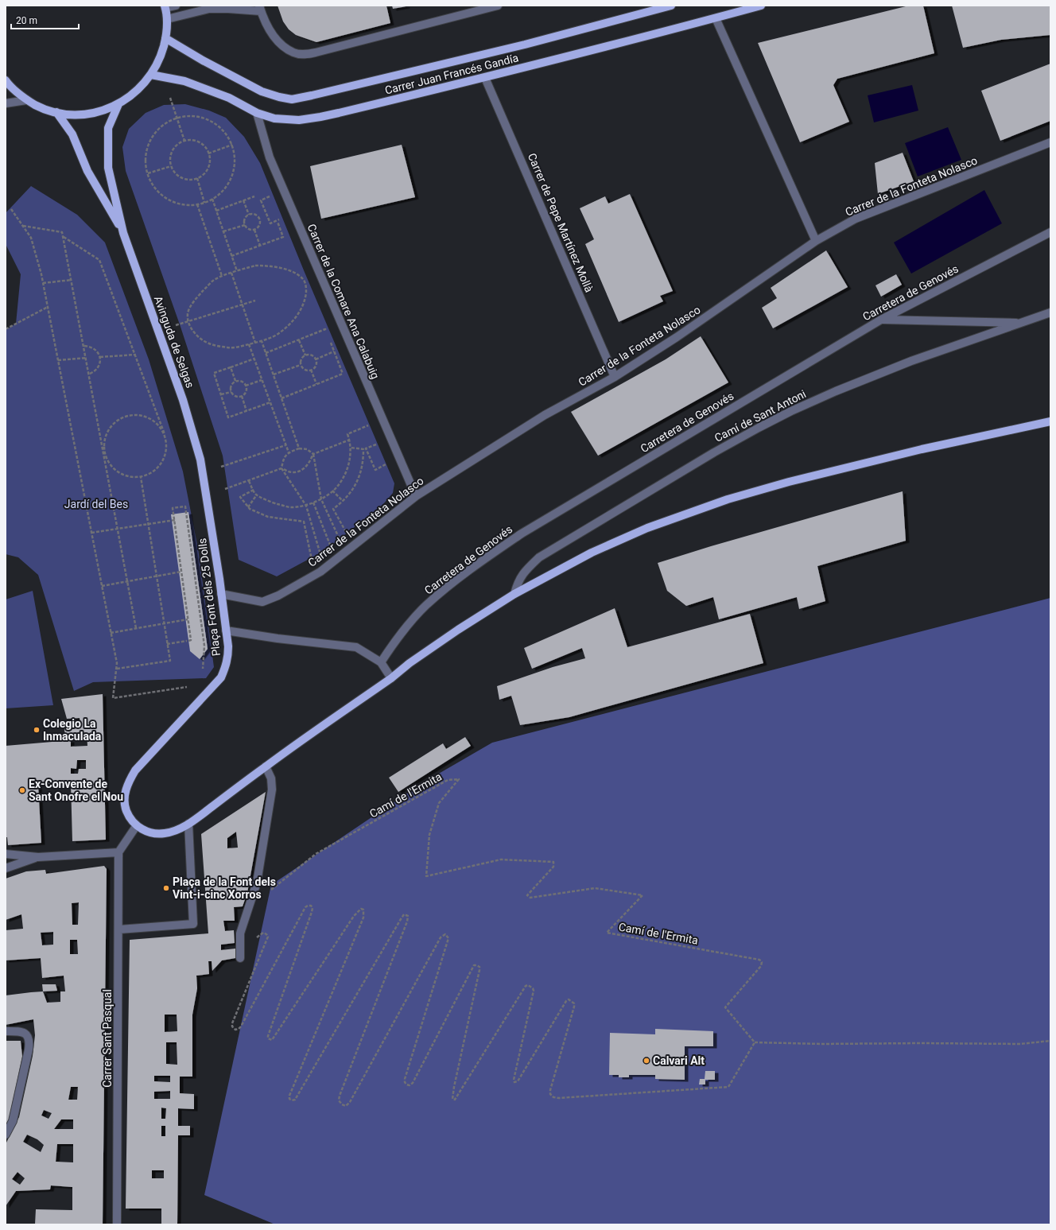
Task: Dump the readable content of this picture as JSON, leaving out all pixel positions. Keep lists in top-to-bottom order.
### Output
{
  "streets": {
    "main road": ["Carrer Juan Francés Gandía", "Avinguda de Selgas", "Plaça Font dels 25 Dolls"],
    "street": [
      "Carrer de la Fonteta Nolasco",
      "Carrer de Pepe Martínez Mollà",
      "Carretera de Genovés",
      "Carrer de la Comare Ana Calabuig",
      "Camí de Sant Antoni",
      "Carrer Sant Pasqual"
    ],
    "path": ["Camí de l'Ermita"]
  },
  "crossings": [
    ["Carrer Juan Francés Gandía", "Carrer de Pepe Martínez Mollà"],
    ["Carrer Juan Francés Gandía", "Carrer de la Comare Ana Calabuig"],
    ["Carrer de la Fonteta Nolasco", "Carrer de Pepe Martínez Mollà"],
    ["Carrer de la Fonteta Nolasco", "Carrer de la Comare Ana Calabuig"],
    ["Carrer de la Fonteta Nolasco", "Plaça Font dels 25 Dolls"],
    ["Avinguda de Selgas", "Plaça Font dels 25 Dolls"],
    ["Camí de Sant Antoni", "Plaça Font dels 25 Dolls"]
  ],
  "parks": ["Jardí del Bes"],
  "places": [
    "Colegio La Inmaculada",
    "Ex-Convente de Sant Onofre el Nou",
    "Plaça de la Font dels Vint-i-cinc Xorros",
    "Calvari Alt"
  ],
  "scale_bar": "20 m"
}
